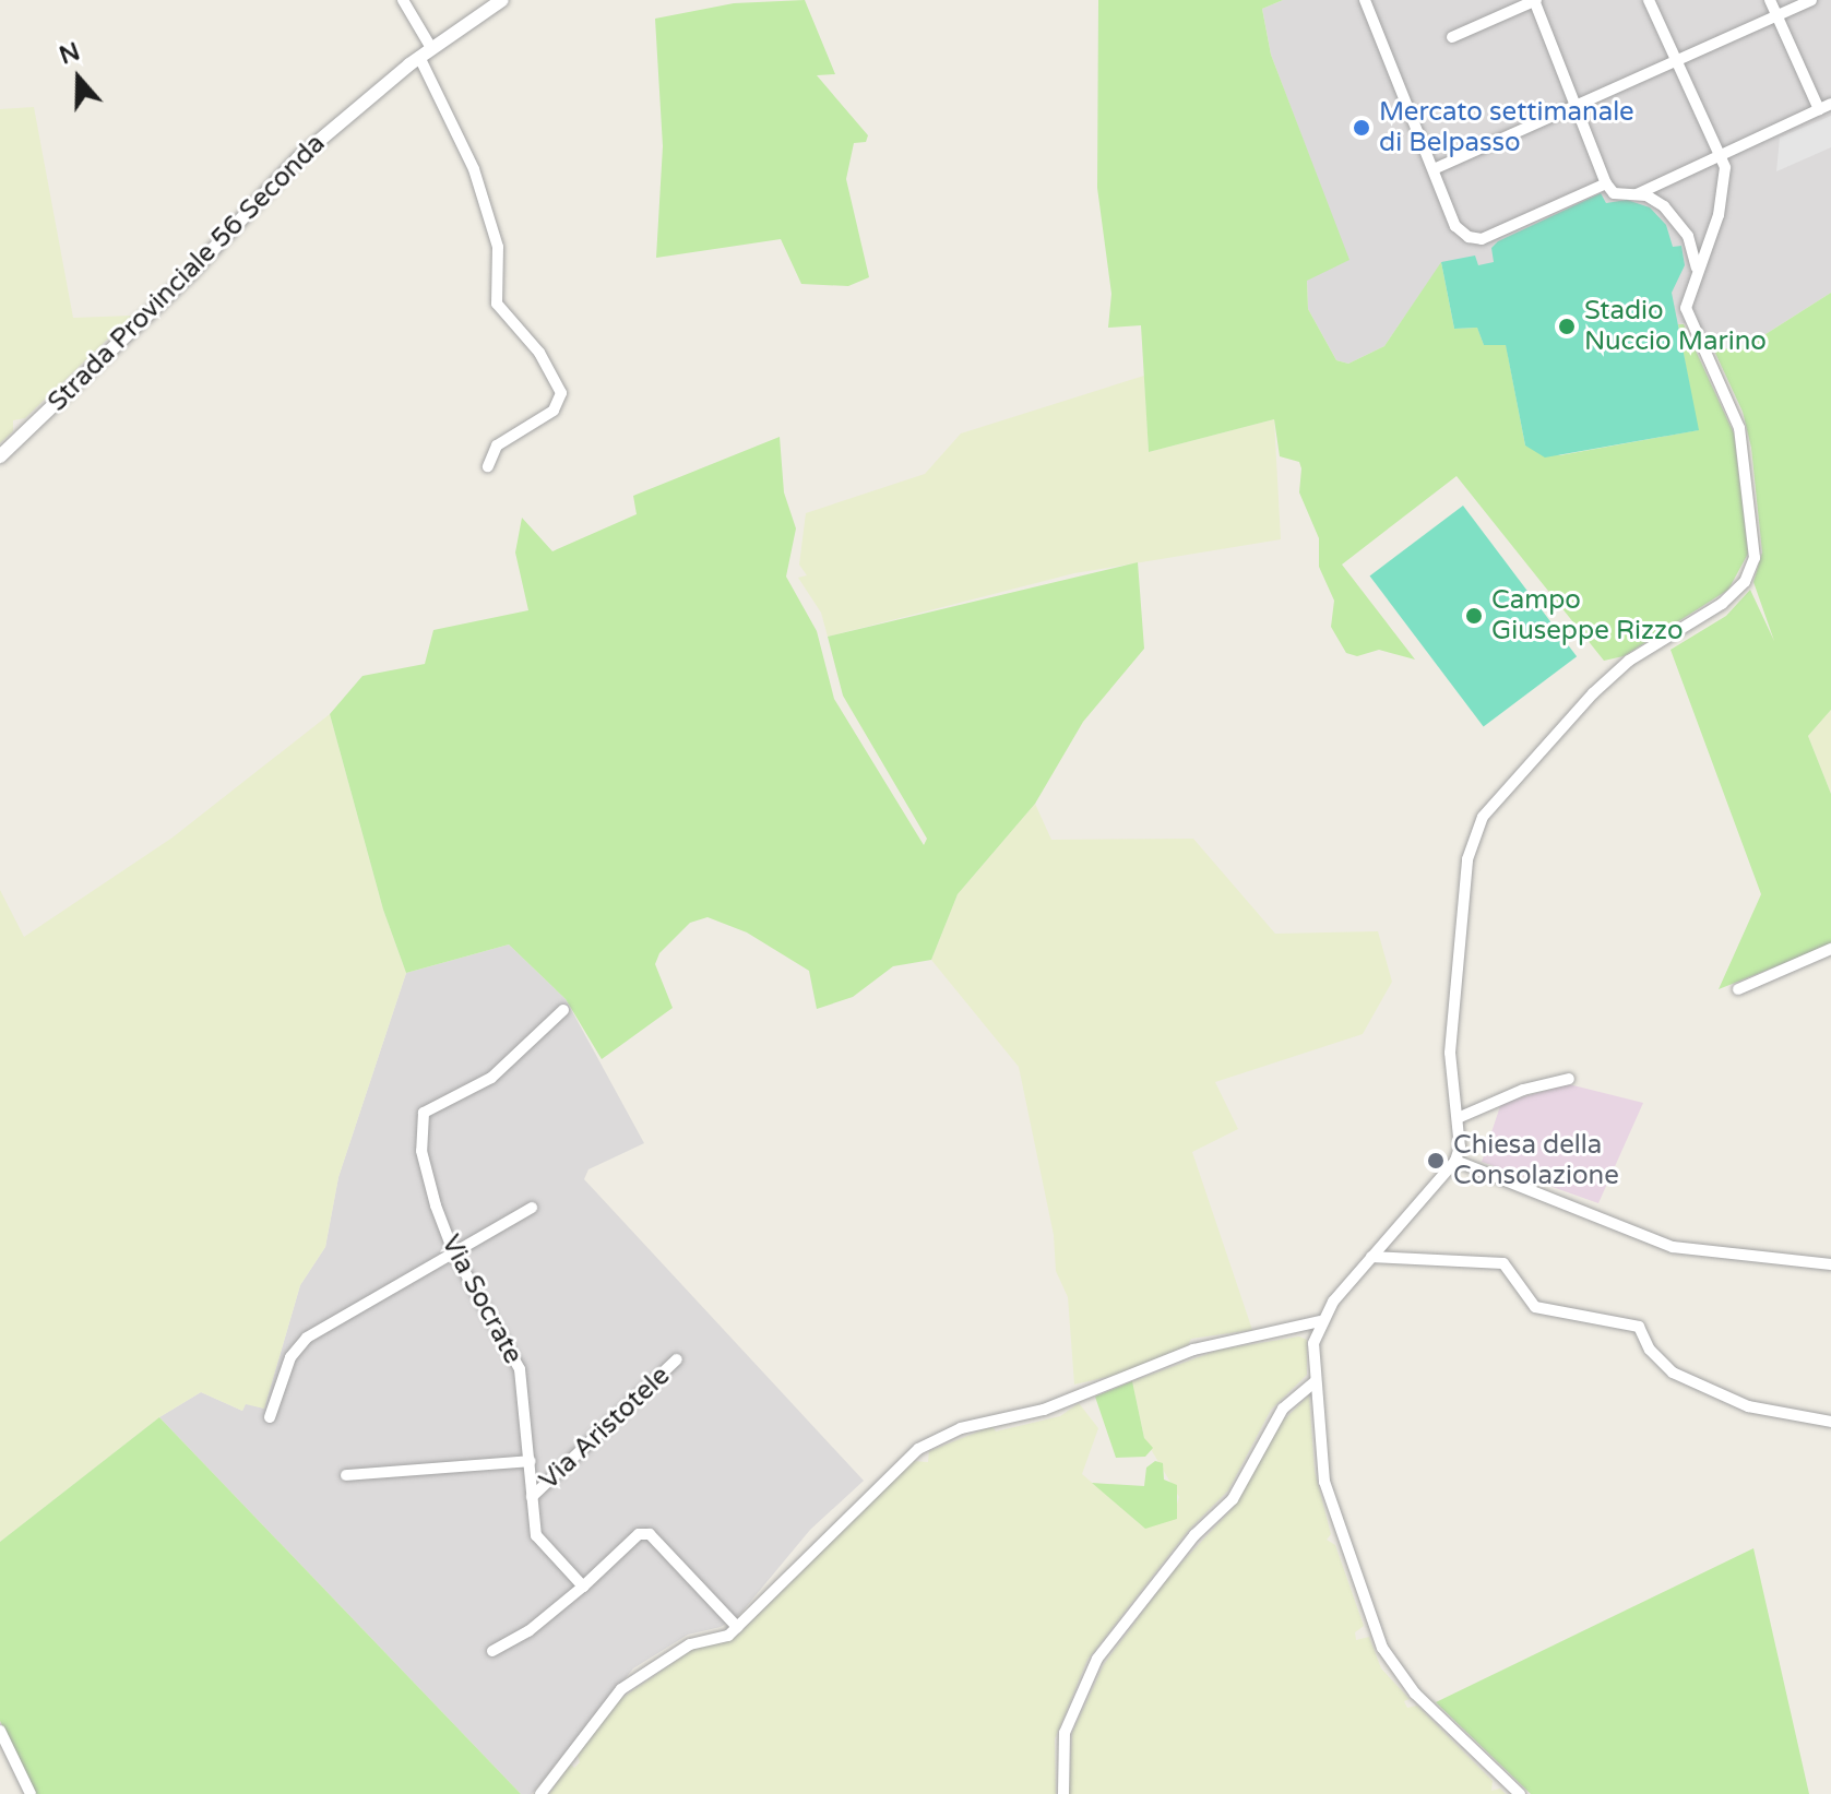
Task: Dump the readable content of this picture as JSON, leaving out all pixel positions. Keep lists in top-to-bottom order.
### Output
{
  "streets": {
    "street": ["Strada Provinciale 56 Seconda", "Via Socrate", "Via Aristotele"]
  },
  "crossings": [
    ["Via Socrate", "Via Aristotele"]
  ],
  "places": [
    "Mercato settimanale di Belpasso",
    "Stadio Nuccio Marino",
    "Campo Giuseppe Rizzo",
    "Chiesa della Consolazione"
  ],
  "north": "top"
}
